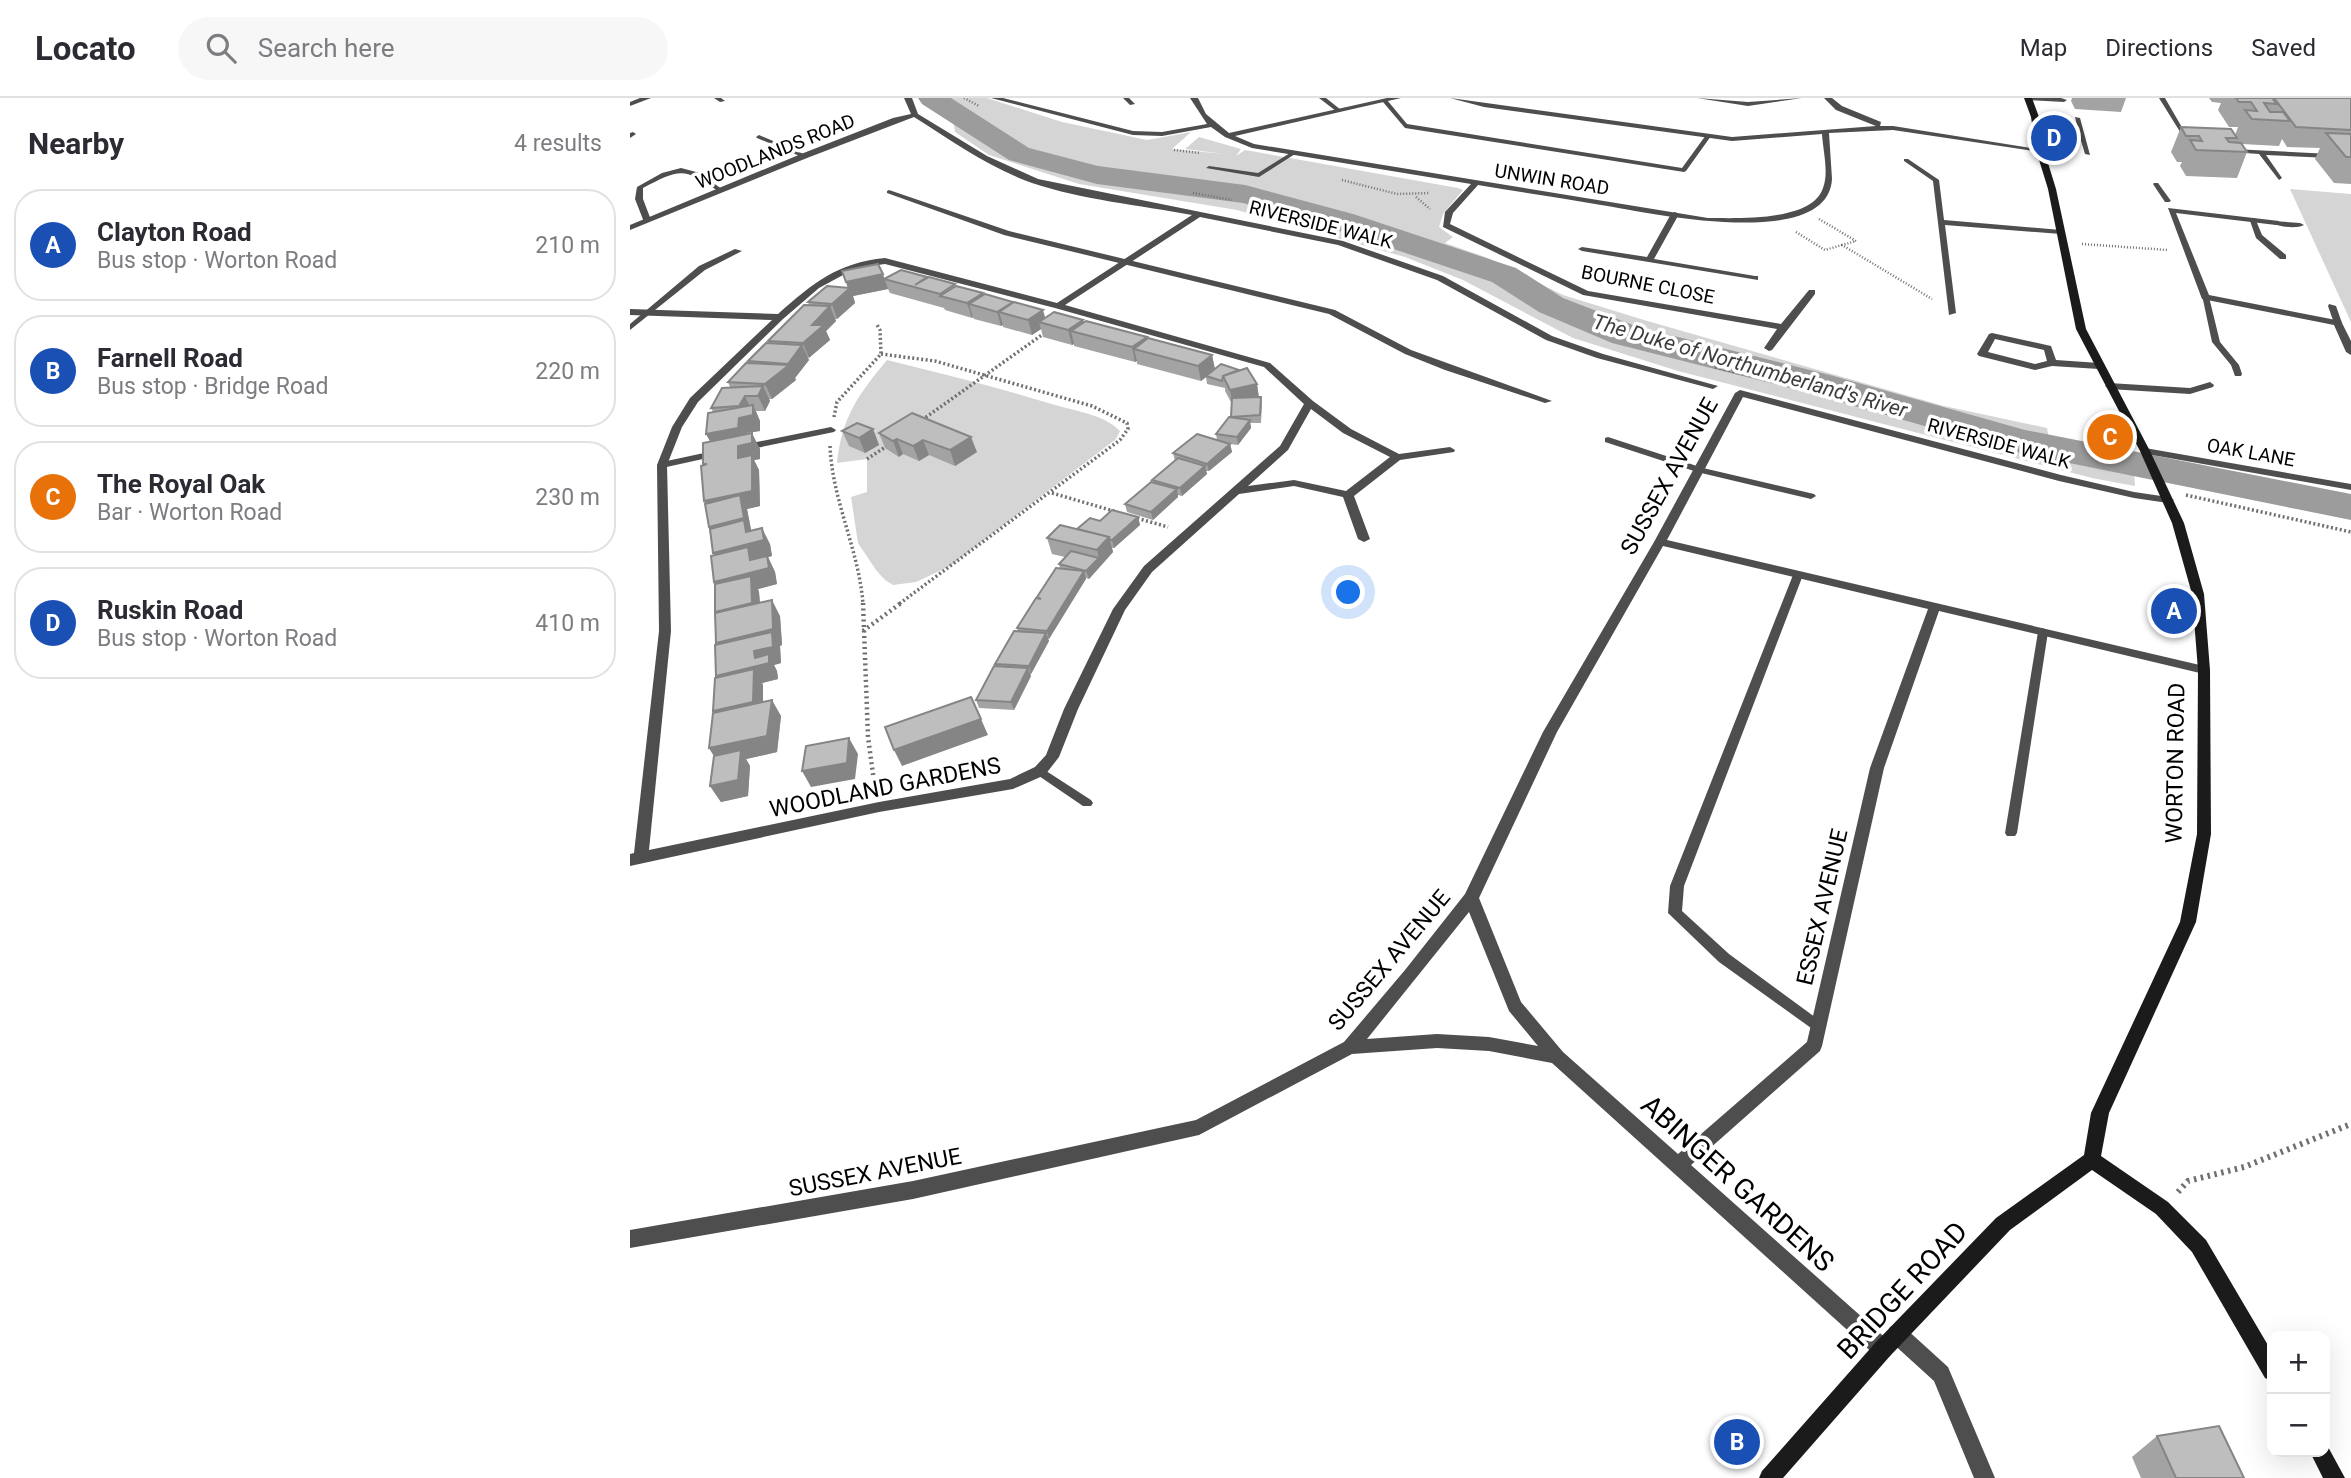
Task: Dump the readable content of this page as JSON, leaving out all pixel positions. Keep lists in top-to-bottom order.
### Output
{
  "streets": {
    "street": [
      "WOODLANDS ROAD",
      "UNWIN ROAD",
      "RIVERSIDE WALK",
      "BOURNE CLOSE",
      "OAK LANE",
      "SUSSEX AVENUE",
      "WORTON ROAD",
      "WOODLAND GARDENS",
      "ESSEX AVENUE",
      "ABINGER GARDENS",
      "BRIDGE ROAD"
    ]
  },
  "crossings": [
    ["WOODLANDS ROAD", "RIVERSIDE WALK"],
    ["UNWIN ROAD", "BOURNE CLOSE"],
    ["RIVERSIDE WALK", "SUSSEX AVENUE"],
    ["RIVERSIDE WALK", "WORTON ROAD"],
    ["OAK LANE", "WORTON ROAD"],
    ["SUSSEX AVENUE", "ABINGER GARDENS"],
    ["WORTON ROAD", "BRIDGE ROAD"],
    ["ESSEX AVENUE", "ABINGER GARDENS"],
    ["ABINGER GARDENS", "BRIDGE ROAD"]
  ],
  "water": ["The Duke of Northumberland's River"],
  "page": {
    "header": "Locato",
    "search": "Search here",
    "nav": ["Map", "Directions", "Saved"],
    "heading": ["Nearby", "4 results"],
    "pins": [
      "D",
      "C",
      "A",
      "B"
    ],
    "list": [
      {
        "mark": "A",
        "name": "Clayton Road",
        "note": "Bus stop · Worton Road",
        "value": "210 m"
      },
      {
        "mark": "B",
        "name": "Farnell Road",
        "note": "Bus stop · Bridge Road",
        "value": "220 m"
      },
      {
        "mark": "C",
        "name": "The Royal Oak",
        "note": "Bar · Worton Road",
        "value": "230 m"
      },
      {
        "mark": "D",
        "name": "Ruskin Road",
        "note": "Bus stop · Worton Road",
        "value": "410 m"
      }
    ],
    "map_buttons": ["+", "−"]
  }
}
